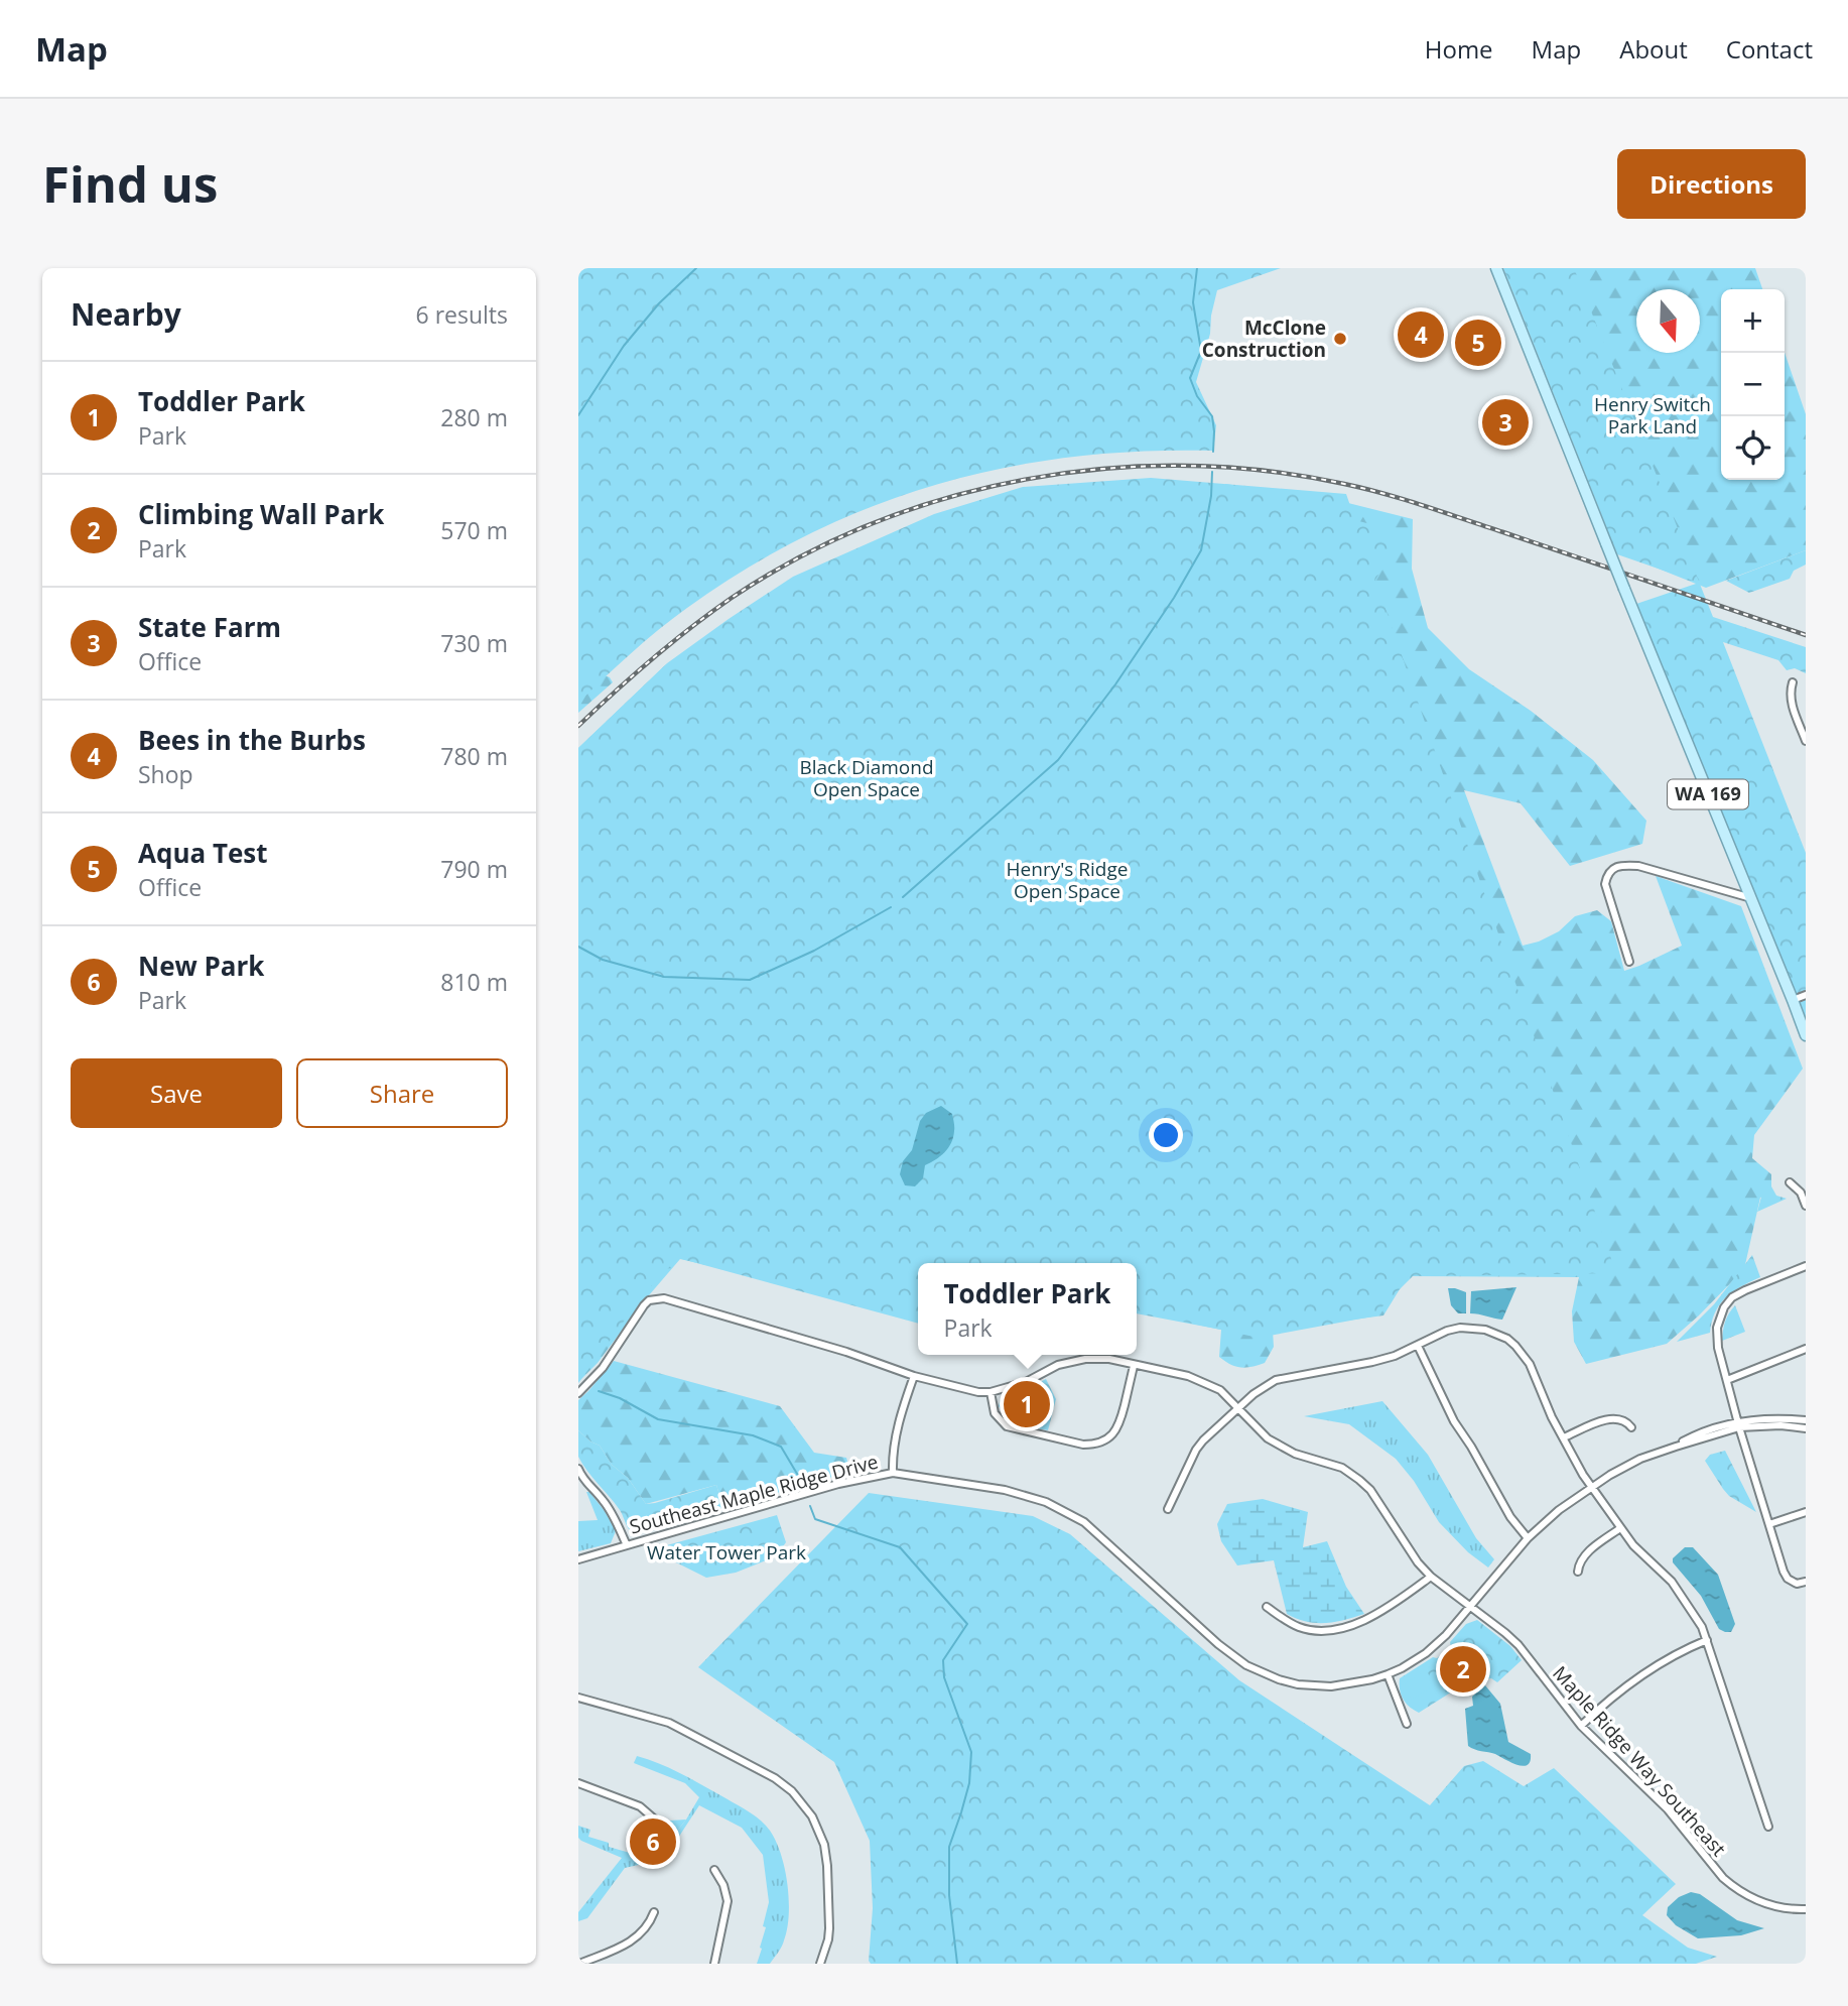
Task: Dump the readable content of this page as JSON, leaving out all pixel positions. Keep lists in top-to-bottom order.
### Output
{
  "streets": {
    "main road": ["WA 169"],
    "street": ["Southeast Maple Ridge Drive", "Maple Ridge Way Southeast"]
  },
  "crossings": [
    ["Southeast Maple Ridge Drive", "Maple Ridge Way Southeast"]
  ],
  "parks": [
    "Henry Switch Park Land",
    "Black Diamond Open Space",
    "Henry's Ridge Open Space",
    "Water Tower Park"
  ],
  "places": ["McClone Construction"],
  "north": "bottom",
  "page": {
    "header": "Map",
    "nav": [
      "Home",
      "Map",
      "About",
      "Contact"
    ],
    "buttons": [
      "Directions",
      ["Save", "Share"]
    ],
    "title": "Find us",
    "heading": ["Nearby", "6 results"],
    "map_buttons": ["+", "−"],
    "pins": [
      "4",
      "5",
      "3",
      "1",
      "2",
      "6"
    ],
    "list": [
      {
        "mark": "1",
        "name": "Toddler Park",
        "note": "Park",
        "value": "280 m"
      },
      {
        "mark": "2",
        "name": "Climbing Wall Park",
        "note": "Park",
        "value": "570 m"
      },
      {
        "mark": "3",
        "name": "State Farm",
        "note": "Office",
        "value": "730 m"
      },
      {
        "mark": "4",
        "name": "Bees in the Burbs",
        "note": "Shop",
        "value": "780 m"
      },
      {
        "mark": "5",
        "name": "Aqua Test",
        "note": "Office",
        "value": "790 m"
      },
      {
        "mark": "6",
        "name": "New Park",
        "note": "Park",
        "value": "810 m"
      }
    ],
    "popup": ["Toddler Park", "Park"]
  }
}
